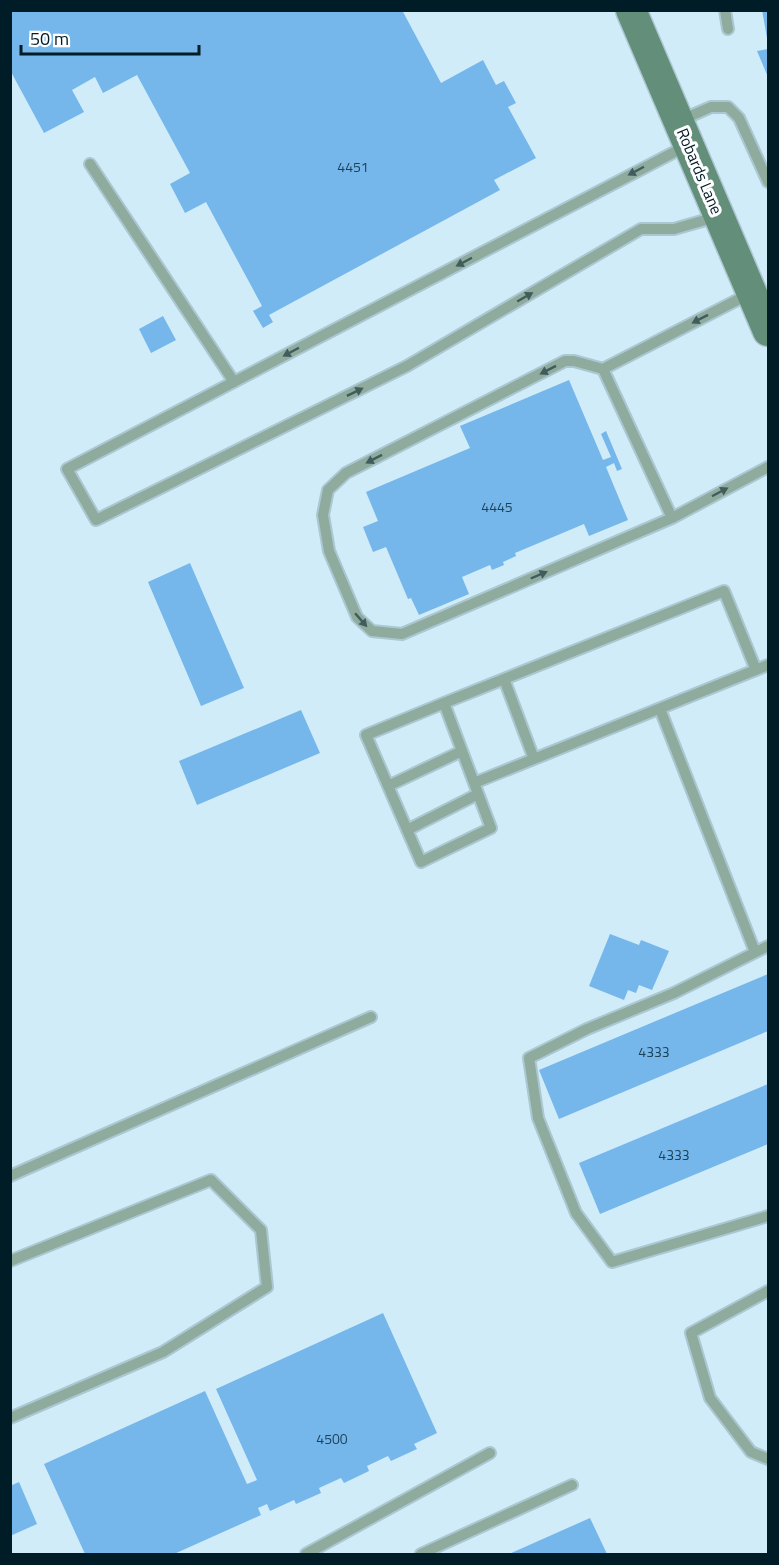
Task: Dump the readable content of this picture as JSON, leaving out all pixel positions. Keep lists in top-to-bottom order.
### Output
{
  "streets": {
    "street": ["Robards Lane"]
  },
  "house_numbers": [
    "4451",
    "4445",
    "4333",
    "4333",
    "4500"
  ],
  "scale_bar": "50 m"
}
